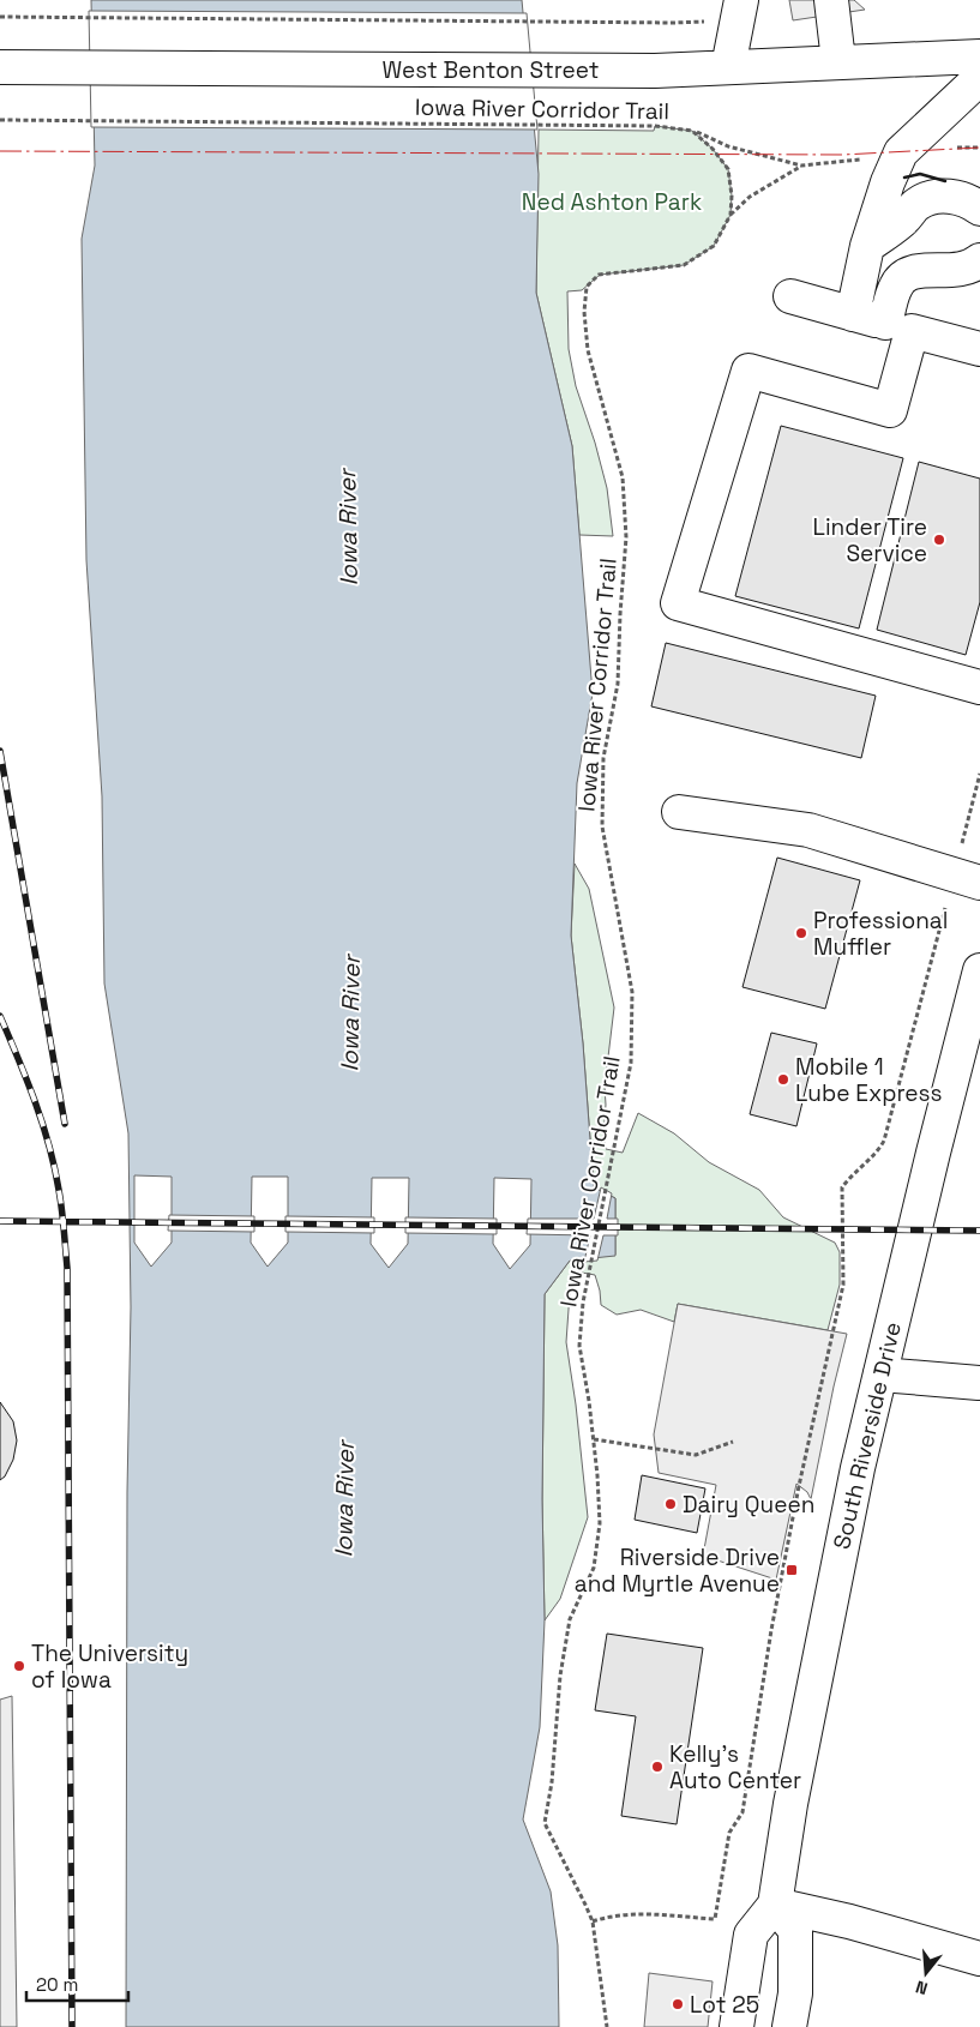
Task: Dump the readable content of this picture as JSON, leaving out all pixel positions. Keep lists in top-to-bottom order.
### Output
{
  "streets": {
    "main road": ["West Benton Street", "South Riverside Drive"],
    "path": ["Iowa River Corridor Trail"]
  },
  "water": ["Iowa River"],
  "parks": ["Ned Ashton Park"],
  "places": {
    "other": [
      "Linder Tire Service",
      "Professional Muffler",
      "Mobile 1 Lube Express",
      "Dairy Queen",
      "The University of Iowa",
      "Kelly's Auto Center",
      "Lot 25"
    ],
    "transit": ["Riverside Drive and Myrtle Avenue"]
  },
  "scale_bar": "20 m",
  "north": "bottom"
}
